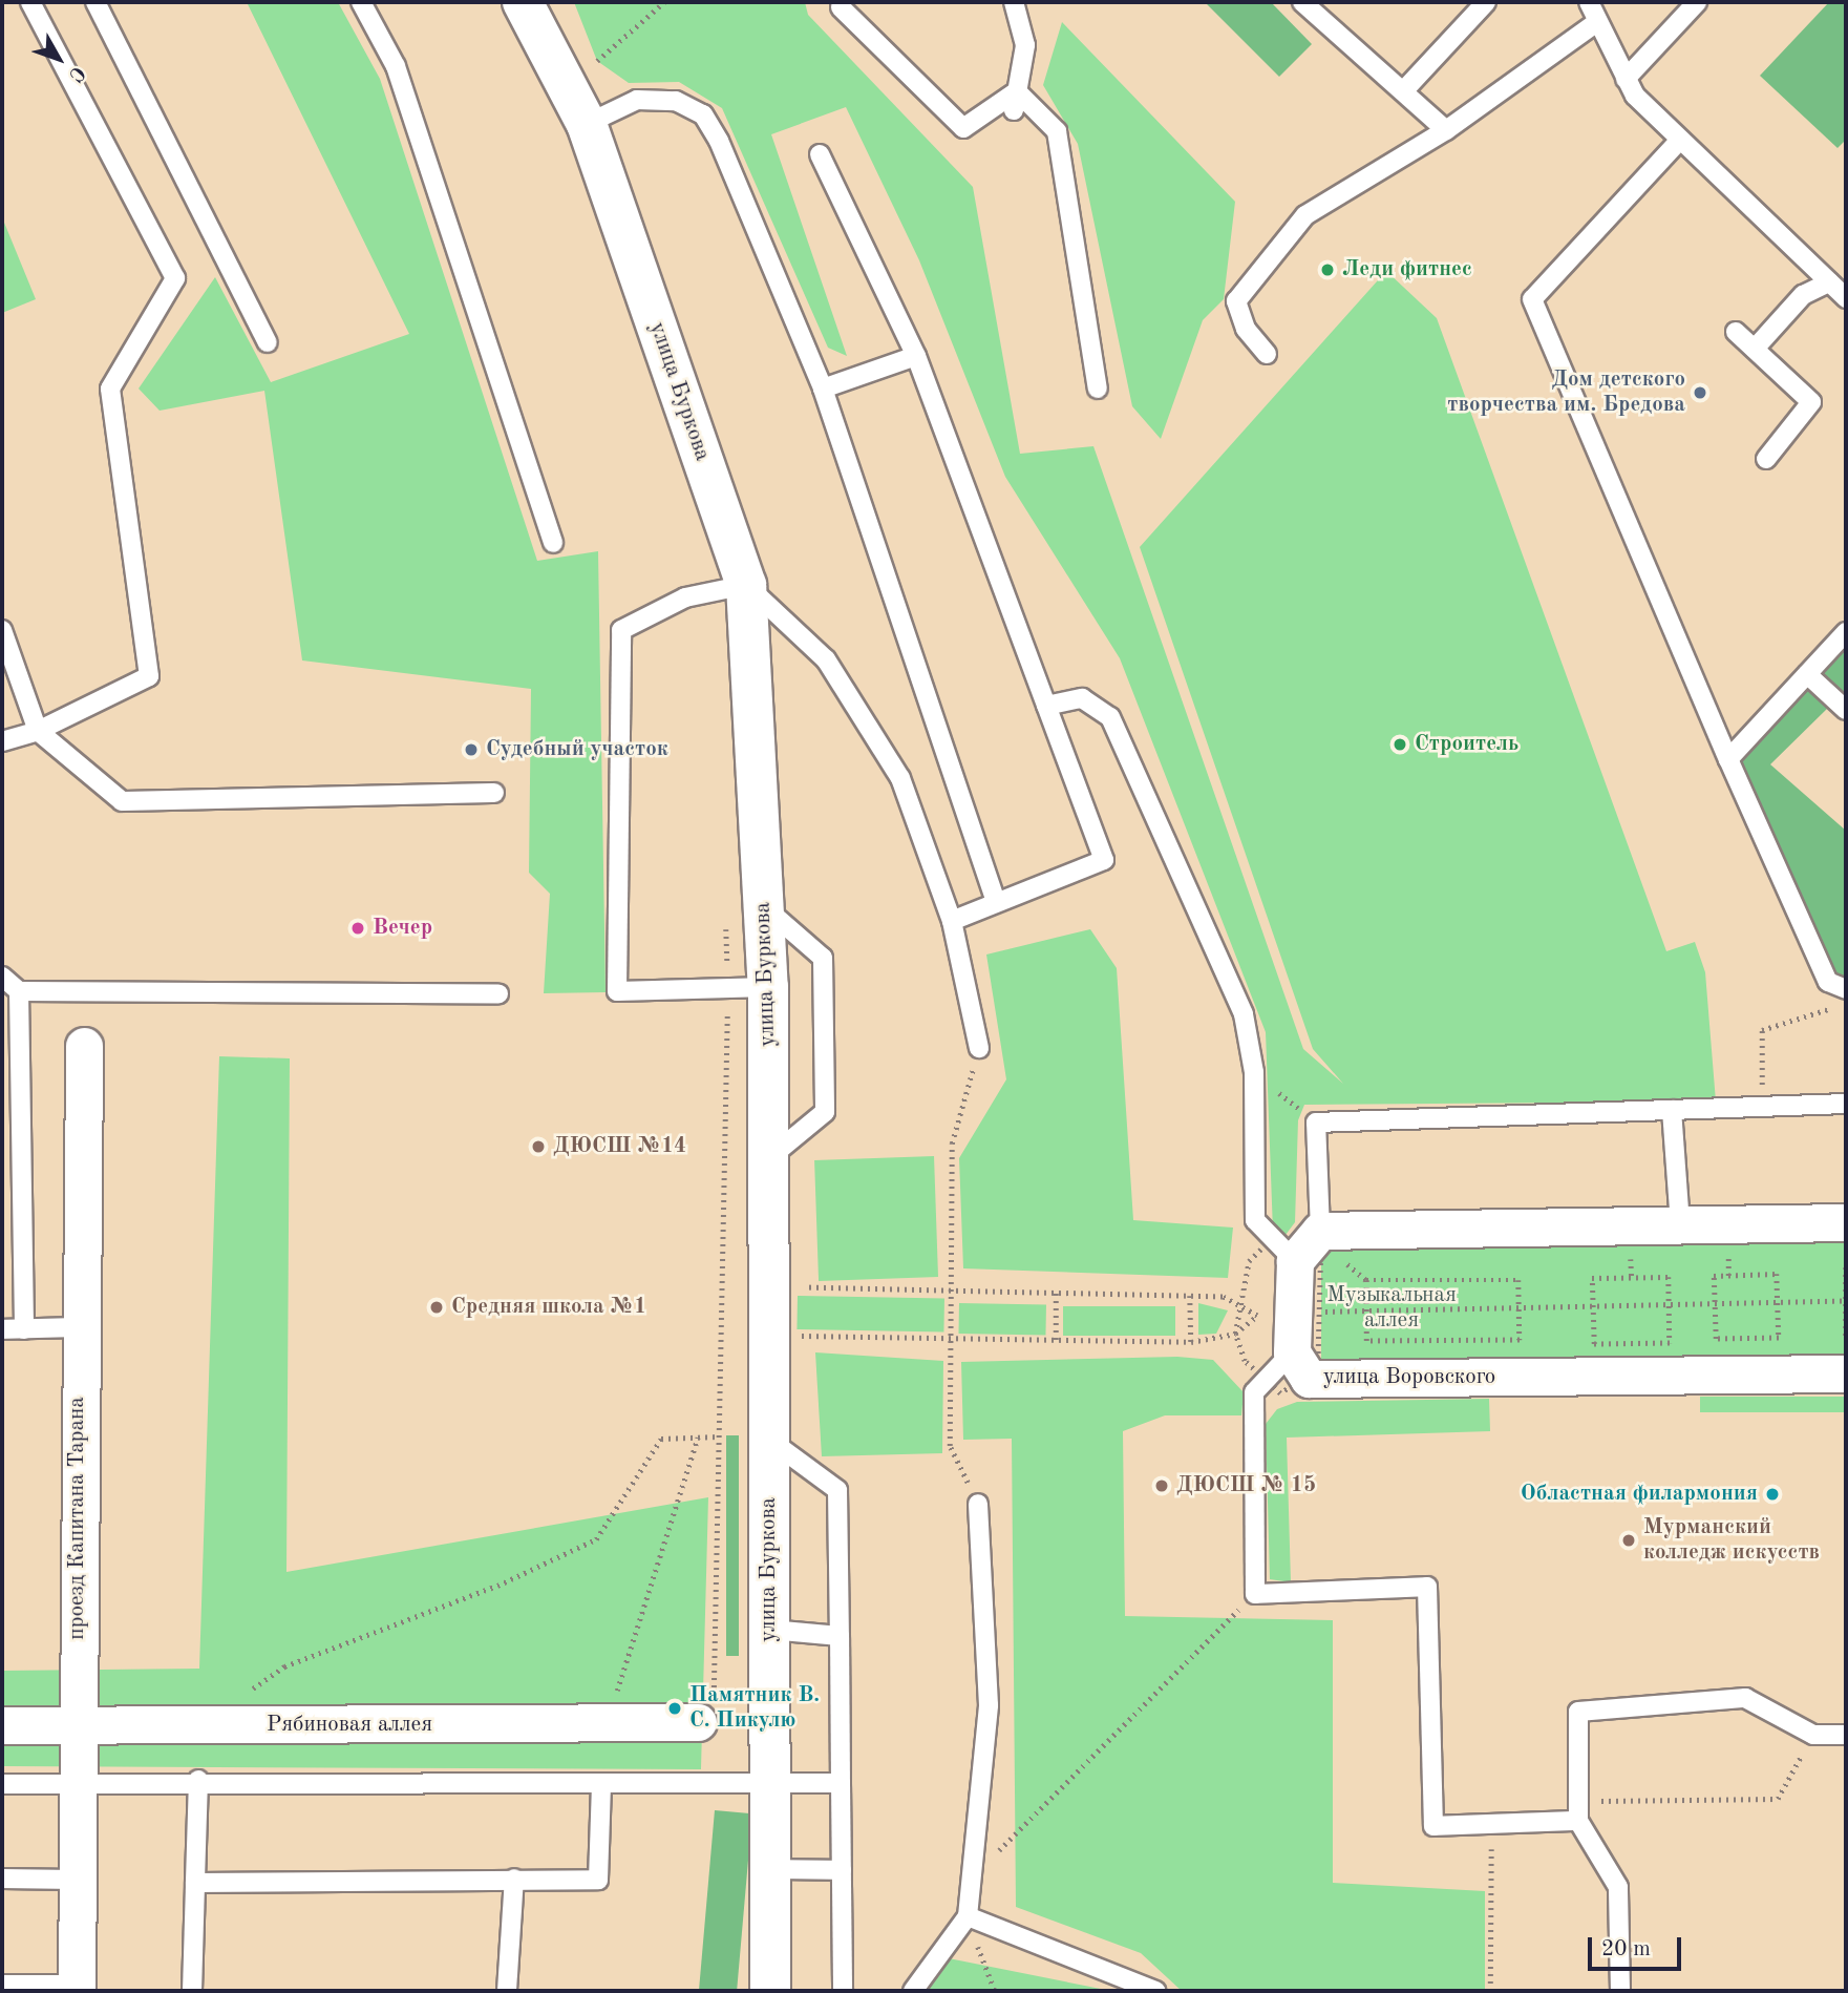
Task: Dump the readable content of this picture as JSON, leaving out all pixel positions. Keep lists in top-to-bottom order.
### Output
{
  "streets": {
    "street": [
      "улица Буркова",
      "улица Воровского",
      "проезд Капитана Тарана",
      "Рябиновая аллея"
    ]
  },
  "crossings": [
    ["проезд Капитана Тарана", "Рябиновая аллея"]
  ],
  "parks": ["Музыкальная аллея"],
  "places": [
    "Леди фитнес",
    "Дом детского творчества им. Бредова",
    "Строитель",
    "Судебный участок",
    "Вечер",
    "ДЮСШ №14",
    "Средняя школа №1",
    "ДЮСШ № 15",
    "Областная филармония",
    "Мурманский колледж искусств",
    "Памятник В. С. Пикулю"
  ],
  "scale_bar": "20 m",
  "north": "bottom right"
}
